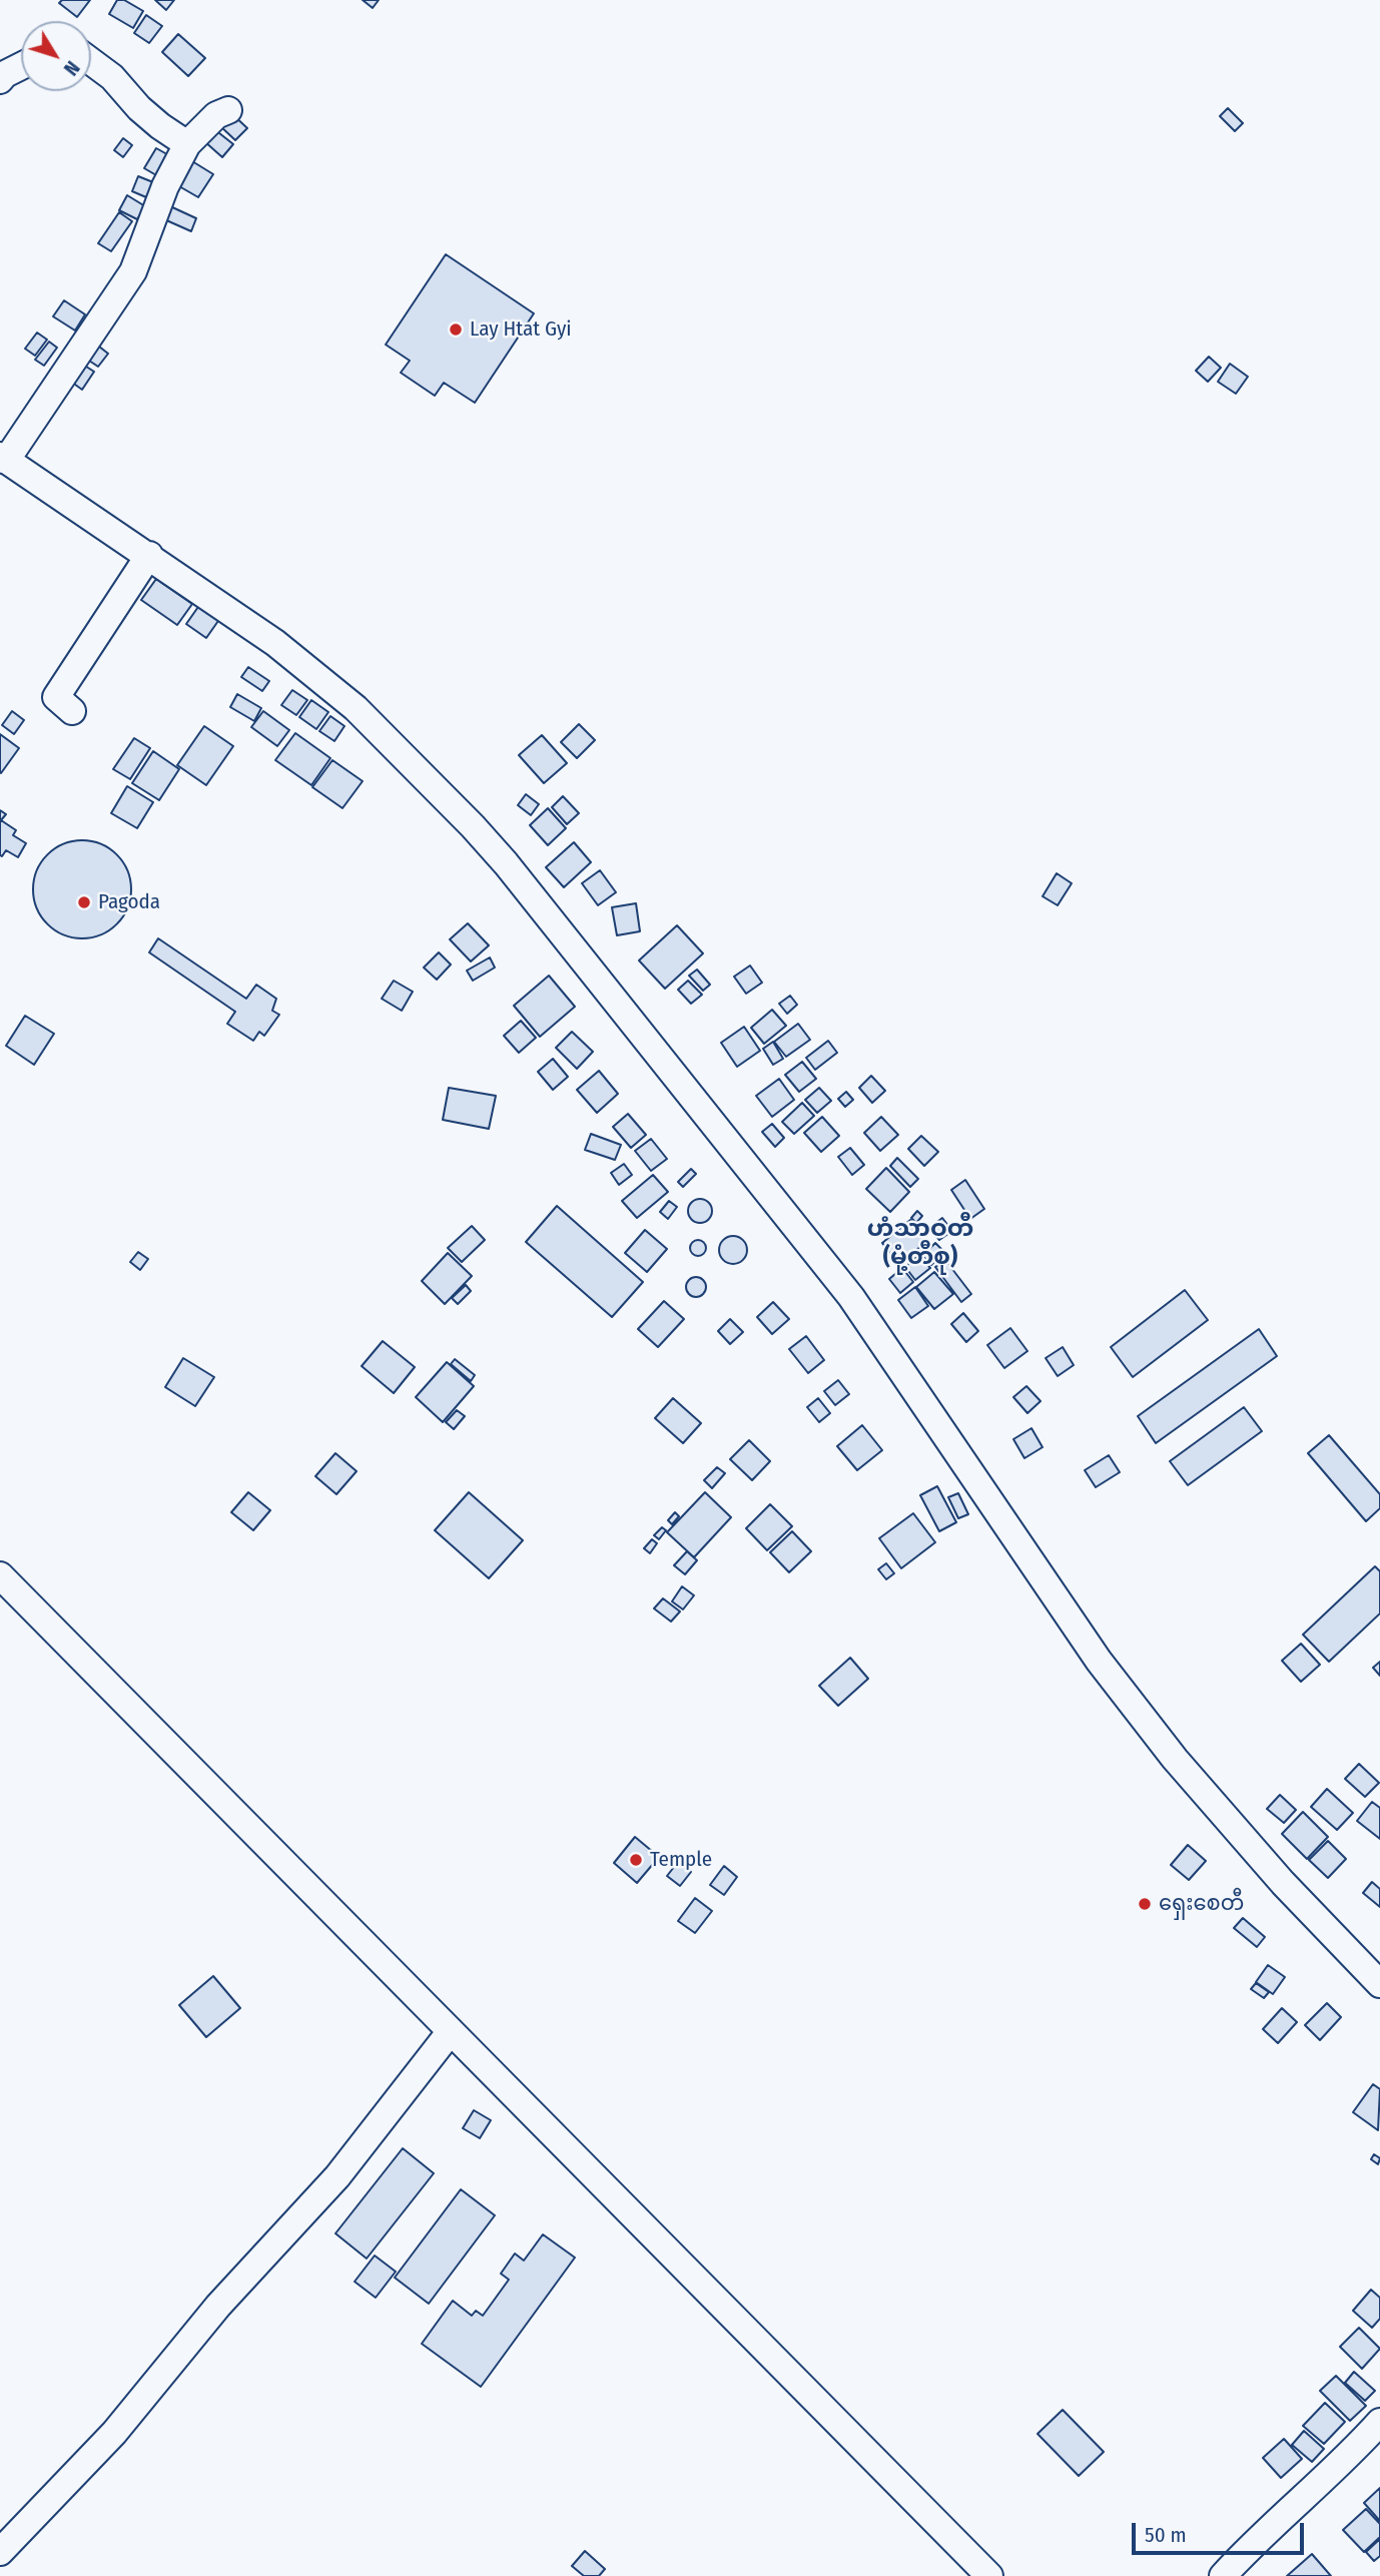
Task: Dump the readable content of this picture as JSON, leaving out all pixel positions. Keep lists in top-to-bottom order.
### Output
{
  "districts": ["ဟံသာဝတီ (မုံ့တီစု)"],
  "places": [
    "Lay Htat Gyi",
    "Pagoda",
    "Temple",
    "ရှေးစေတီ"
  ],
  "scale_bar": "50 m",
  "north": "bottom right"
}
